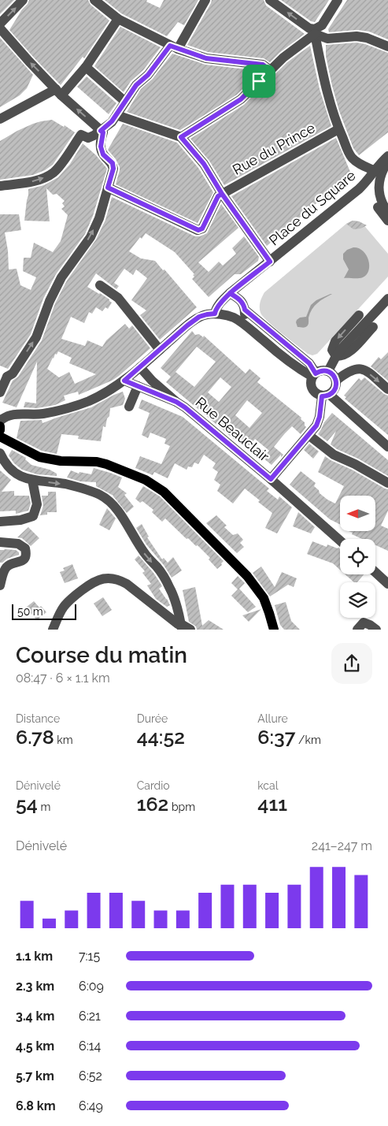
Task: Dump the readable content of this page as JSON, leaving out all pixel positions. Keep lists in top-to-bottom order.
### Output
{
  "streets": {
    "street": ["Rue du Prince", "Place du Square", "Rue Beauclair"]
  },
  "scale_bar": "50 m",
  "north": "left",
  "page": {
    "scale": "50 m",
    "heading": ["Course du matin", "08:47 · 6 × 1.1 km"],
    "stats": [
      ["Distance", "6.78 km"],
      ["Durée", "44:52"],
      ["Allure", "6:37 /km"],
      ["Dénivelé", "54 m"],
      ["Cardio", "162 bpm"],
      ["kcal", "411"]
    ],
    "chart": ["Dénivelé", "241–247 m"],
    "list": [
      {
        "name": "1.1 km",
        "note": "7:15"
      },
      {
        "name": "2.3 km",
        "note": "6:09"
      },
      {
        "name": "3.4 km",
        "note": "6:21"
      },
      {
        "name": "4.5 km",
        "note": "6:14"
      },
      {
        "name": "5.7 km",
        "note": "6:52"
      },
      {
        "name": "6.8 km",
        "note": "6:49"
      }
    ]
  }
}
